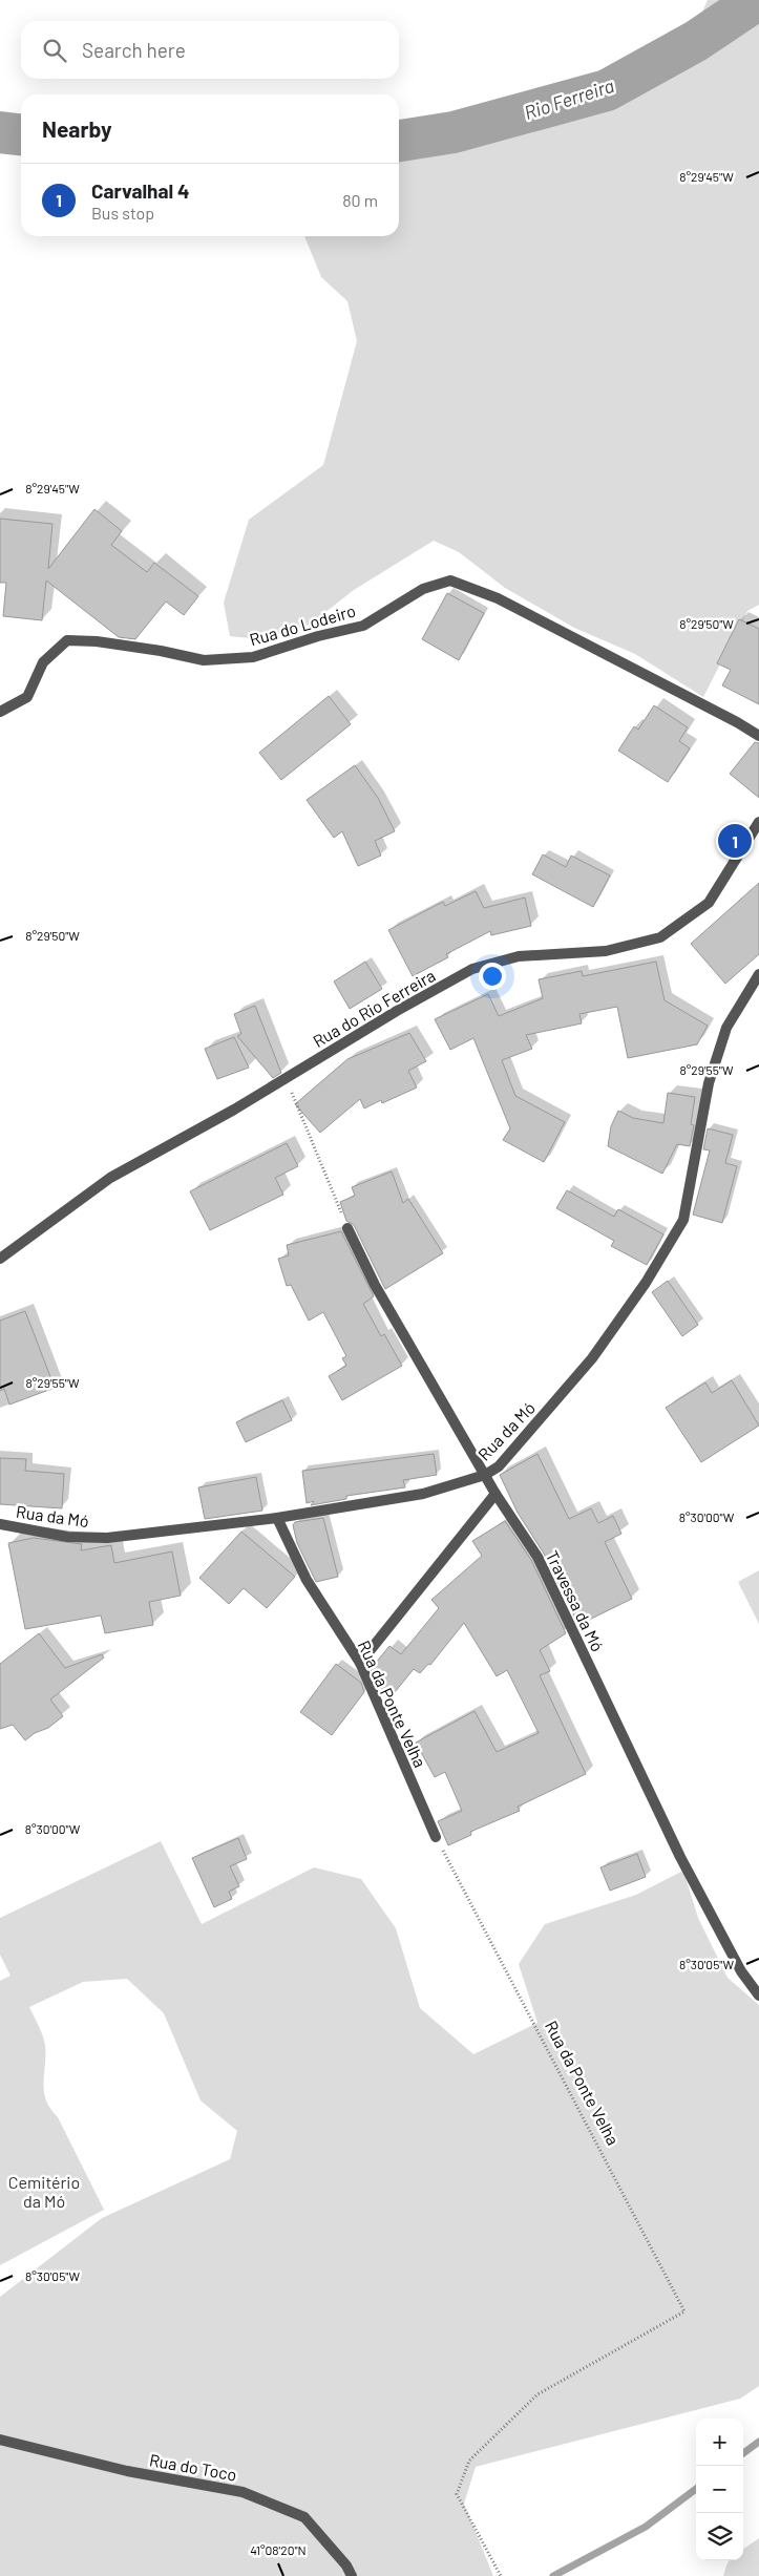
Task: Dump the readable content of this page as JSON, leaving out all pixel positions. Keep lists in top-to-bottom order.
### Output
{
  "streets": {
    "street": [
      "Rua do Lodeiro",
      "Rua do Rio Ferreira",
      "Rua da Mó",
      "Travessa da Mó",
      "Rua da Ponte Velha",
      "Rua do Toco"
    ]
  },
  "crossings": [
    ["Rua da Mó", "Travessa da Mó"],
    ["Rua da Mó", "Rua da Ponte Velha"]
  ],
  "water": ["Rio Ferreira"],
  "parks": ["Cemitério da Mó"],
  "page": {
    "search": "Search here",
    "heading": "Nearby",
    "list": [
      {
        "mark": "1",
        "name": "Carvalhal 4",
        "note": "Bus stop",
        "value": "80 m"
      }
    ],
    "pins": "1",
    "map_buttons": ["+", "−"]
  },
  "coordinates": [
    "8°29'45\"W",
    "8°29'50\"W",
    "8°29'55\"W",
    "8°30'00\"W",
    "8°30'05\"W",
    "41°08'20\"N"
  ]
}
